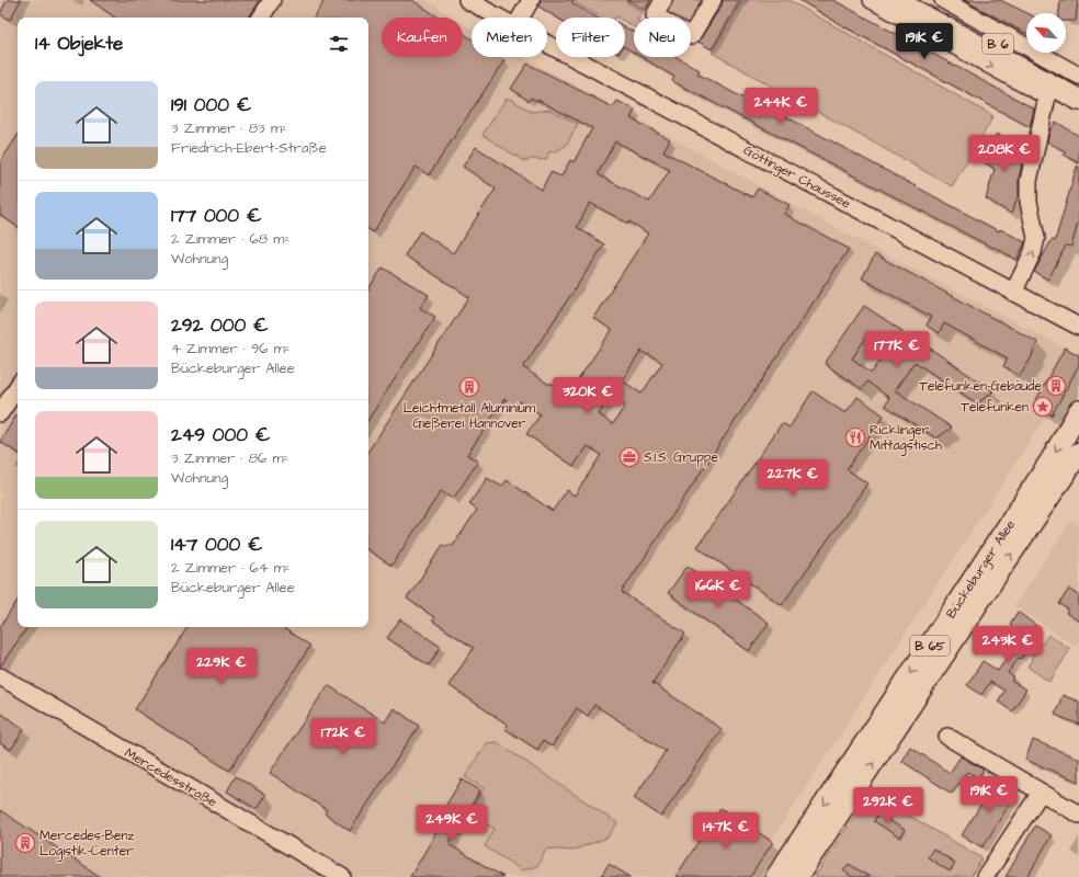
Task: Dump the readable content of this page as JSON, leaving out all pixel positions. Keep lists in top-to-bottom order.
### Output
{
  "streets": {
    "main road": ["B 6", "Bückeburger Allee", "B 65"],
    "street": ["Göttinger Chaussee", "Mercedesstraße"]
  },
  "places": {
    "building": ["Telefunken-Gebäude", "Leichtmetall Aluminium Gießerei Hannover", "Mercedes-Benz Logistik-Center"],
    "place": ["Telefunken"],
    "restaurant": ["Ricklinger Mittagstisch"],
    "office": ["S.I.S. Gruppe"]
  },
  "north": "top left",
  "page": {
    "chip": [
      "Kaufen",
      "Mieten",
      "Filter",
      "Neu"
    ],
    "heading": "14 Objekte",
    "price": [
      "191K €",
      "244K €",
      "208K €",
      "177K €",
      "320K €",
      "227K €",
      "166K €",
      "243K €",
      "229K €",
      "172K €",
      "191K €",
      "292K €",
      "249K €",
      "147K €"
    ],
    "list": [
      {
        "name": "191 000 €",
        "note": "3 Zimmer · 83 m² · Friedrich-Ebert-Straße"
      },
      {
        "name": "177 000 €",
        "note": "2 Zimmer · 68 m² · Wohnung"
      },
      {
        "name": "292 000 €",
        "note": "4 Zimmer · 96 m² · Bückeburger Allee"
      },
      {
        "name": "249 000 €",
        "note": "3 Zimmer · 86 m² · Wohnung"
      },
      {
        "name": "147 000 €",
        "note": "2 Zimmer · 64 m² · Bückeburger Allee"
      }
    ]
  }
}
